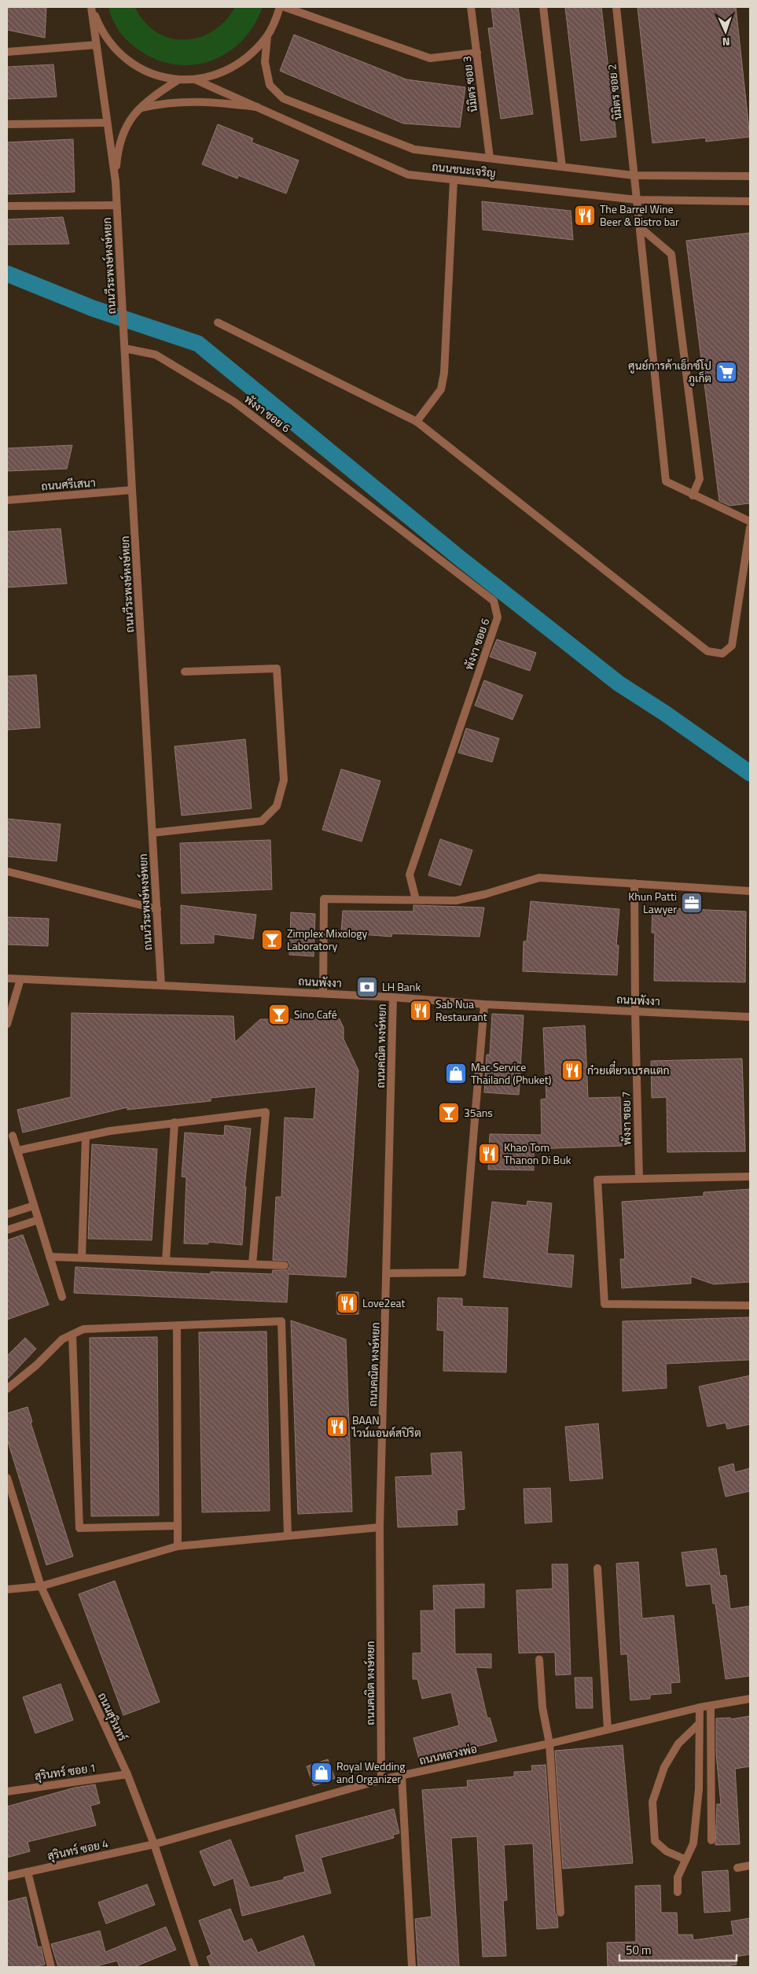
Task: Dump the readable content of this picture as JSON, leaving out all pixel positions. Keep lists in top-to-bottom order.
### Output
{
  "streets": {
    "street": [
      "นิมิตร ซอย 3",
      "นิมิตร ซอย 2",
      "ถนนชนะเจริญ",
      "ถนนวีระพงษ์หงษ์หยก",
      "พังงา ซอย 6",
      "ถนนศรีเสนา",
      "ถนนพังงา",
      "ถนนคณิต หงษ์หยก",
      "พังงา ซอย 7",
      "ถนนสุรินทร์",
      "ถนนหลวงพ่อ",
      "สุรินทร์ ซอย 1",
      "สุรินทร์ ซอย 4"
    ]
  },
  "crossings": [
    ["นิมิตร ซอย 3", "ถนนชนะเจริญ"],
    ["นิมิตร ซอย 2", "ถนนชนะเจริญ"],
    ["ถนนวีระพงษ์หงษ์หยก", "พังงา ซอย 6"],
    ["ถนนวีระพงษ์หงษ์หยก", "ถนนศรีเสนา"],
    ["ถนนวีระพงษ์หงษ์หยก", "ถนนพังงา"],
    ["ถนนพังงา", "ถนนคณิต หงษ์หยก"],
    ["ถนนพังงา", "พังงา ซอย 7"],
    ["ถนนคณิต หงษ์หยก", "ถนนหลวงพ่อ"],
    ["ถนนสุรินทร์", "ถนนหลวงพ่อ"],
    ["ถนนสุรินทร์", "สุรินทร์ ซอย 1"],
    ["ถนนสุรินทร์", "สุรินทร์ ซอย 4"],
    ["ถนนหลวงพ่อ", "สุรินทร์ ซอย 4"]
  ],
  "places": {
    "restaurant": [
      "The Barrel Wine Beer & Bistro bar",
      "Sab Nua Restaurant",
      "ก๋วยเตี๋ยวเบรคแตก",
      "Khao Tom Thanon Di Buk",
      "Love2eat",
      "BAAN ไวน์แอนด์สปิริต"
    ],
    "supermarket": ["ศูนย์การค้าเอ็กซ์โป ภูเก็ต"],
    "office": ["Khun Patti Lawyer"],
    "bar": ["Zimplex Mixology Laboratory", "Sino Café", "35ans"],
    "bank": ["LH Bank"],
    "shop": ["Mac Service Thailand (Phuket)", "Royal Wedding and Organizer"]
  },
  "scale_bar": "50 m",
  "north": "bottom"
}
